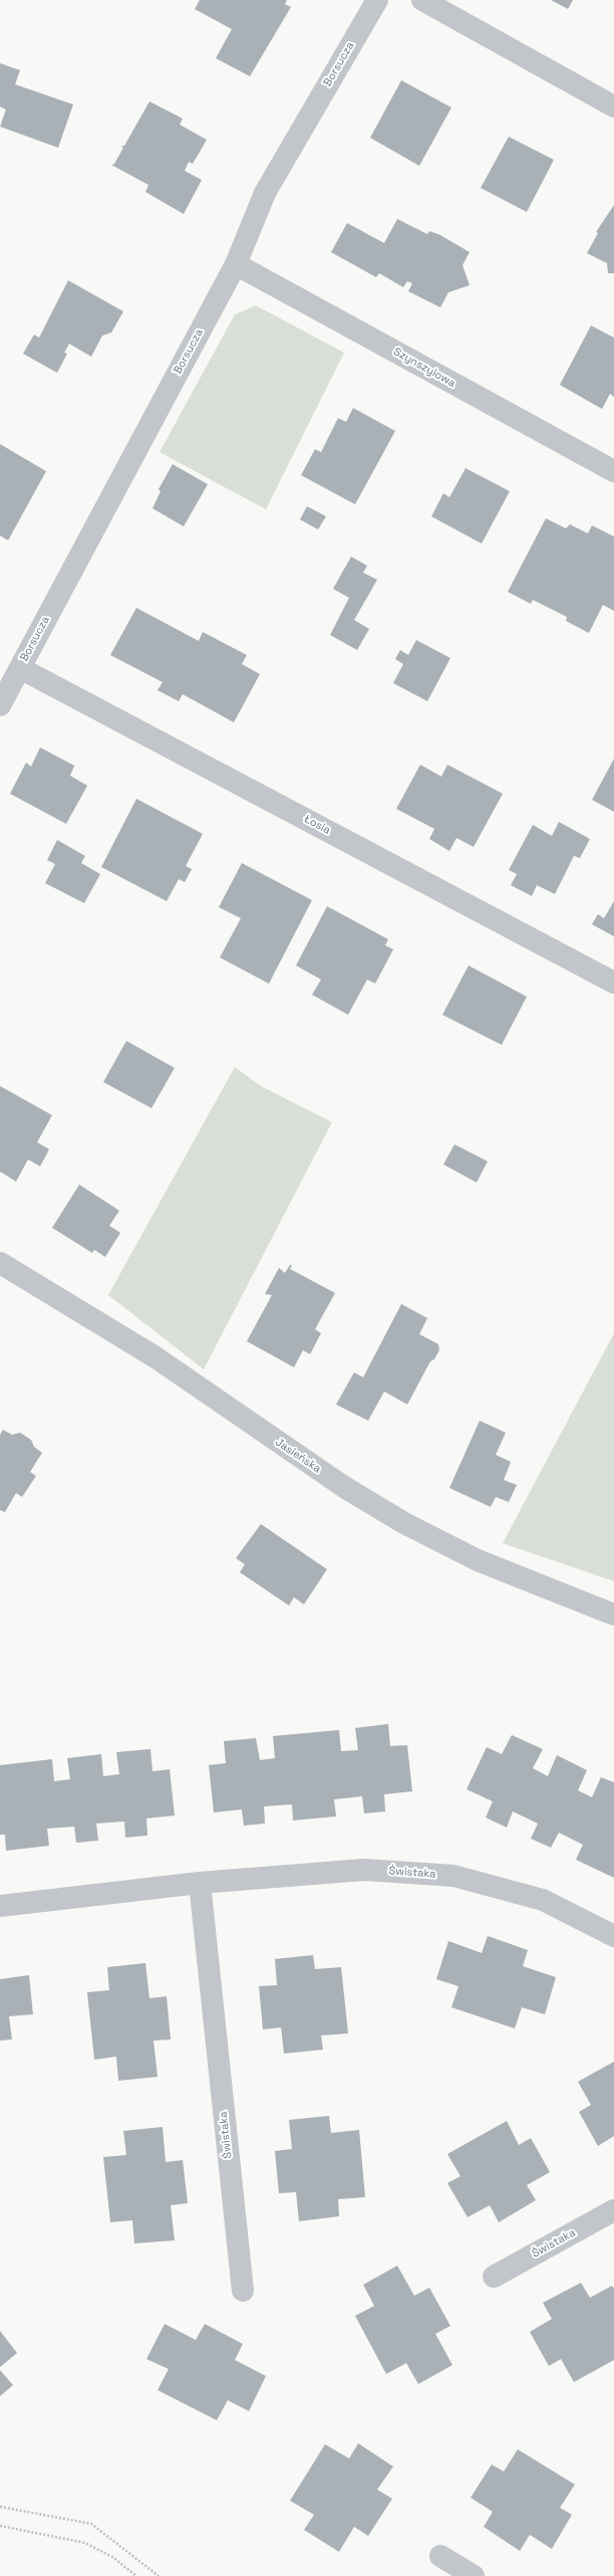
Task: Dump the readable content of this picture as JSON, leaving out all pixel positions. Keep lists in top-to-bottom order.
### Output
{
  "streets": {
    "street": [
      "Borsucza",
      "Szynszylowa",
      "Łosia",
      "Jasieńska",
      "Świstaka"
    ]
  },
  "crossings": [
    ["Borsucza", "Szynszylowa"],
    ["Borsucza", "Łosia"]
  ]
}
